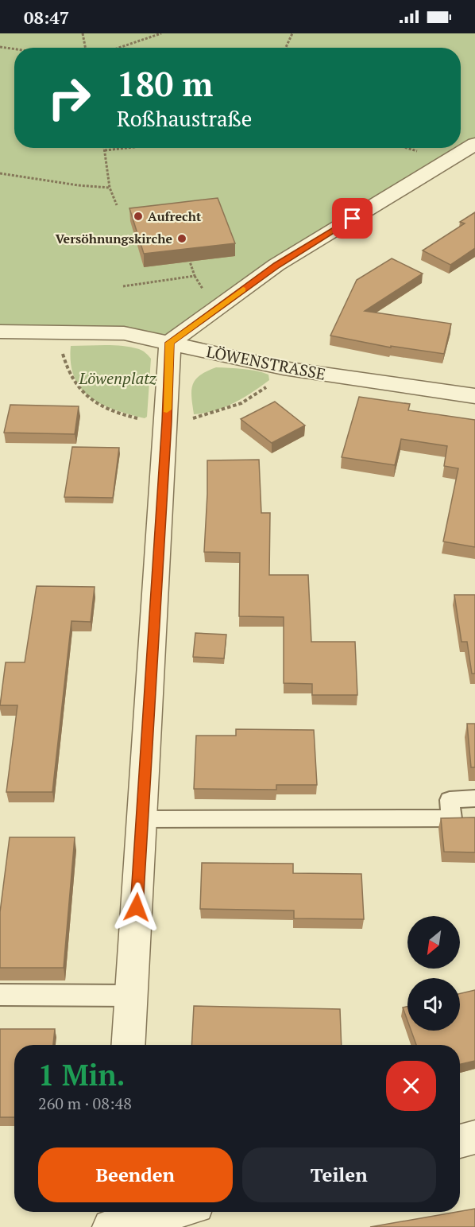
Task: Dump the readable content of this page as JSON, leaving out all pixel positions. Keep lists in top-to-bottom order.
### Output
{
  "streets": {
    "street": ["LÖWENSTRASSE"]
  },
  "parks": ["Löwenplatz"],
  "places": ["Aufrecht", "Versöhnungskirche"],
  "north": "bottom left",
  "page": {
    "status": "08:47",
    "turn": ["180 m", "Roßhaustraße"],
    "heading": ["1 Min.", "260 m · 08:48"],
    "buttons": ["Beenden", "Teilen"]
  }
}
